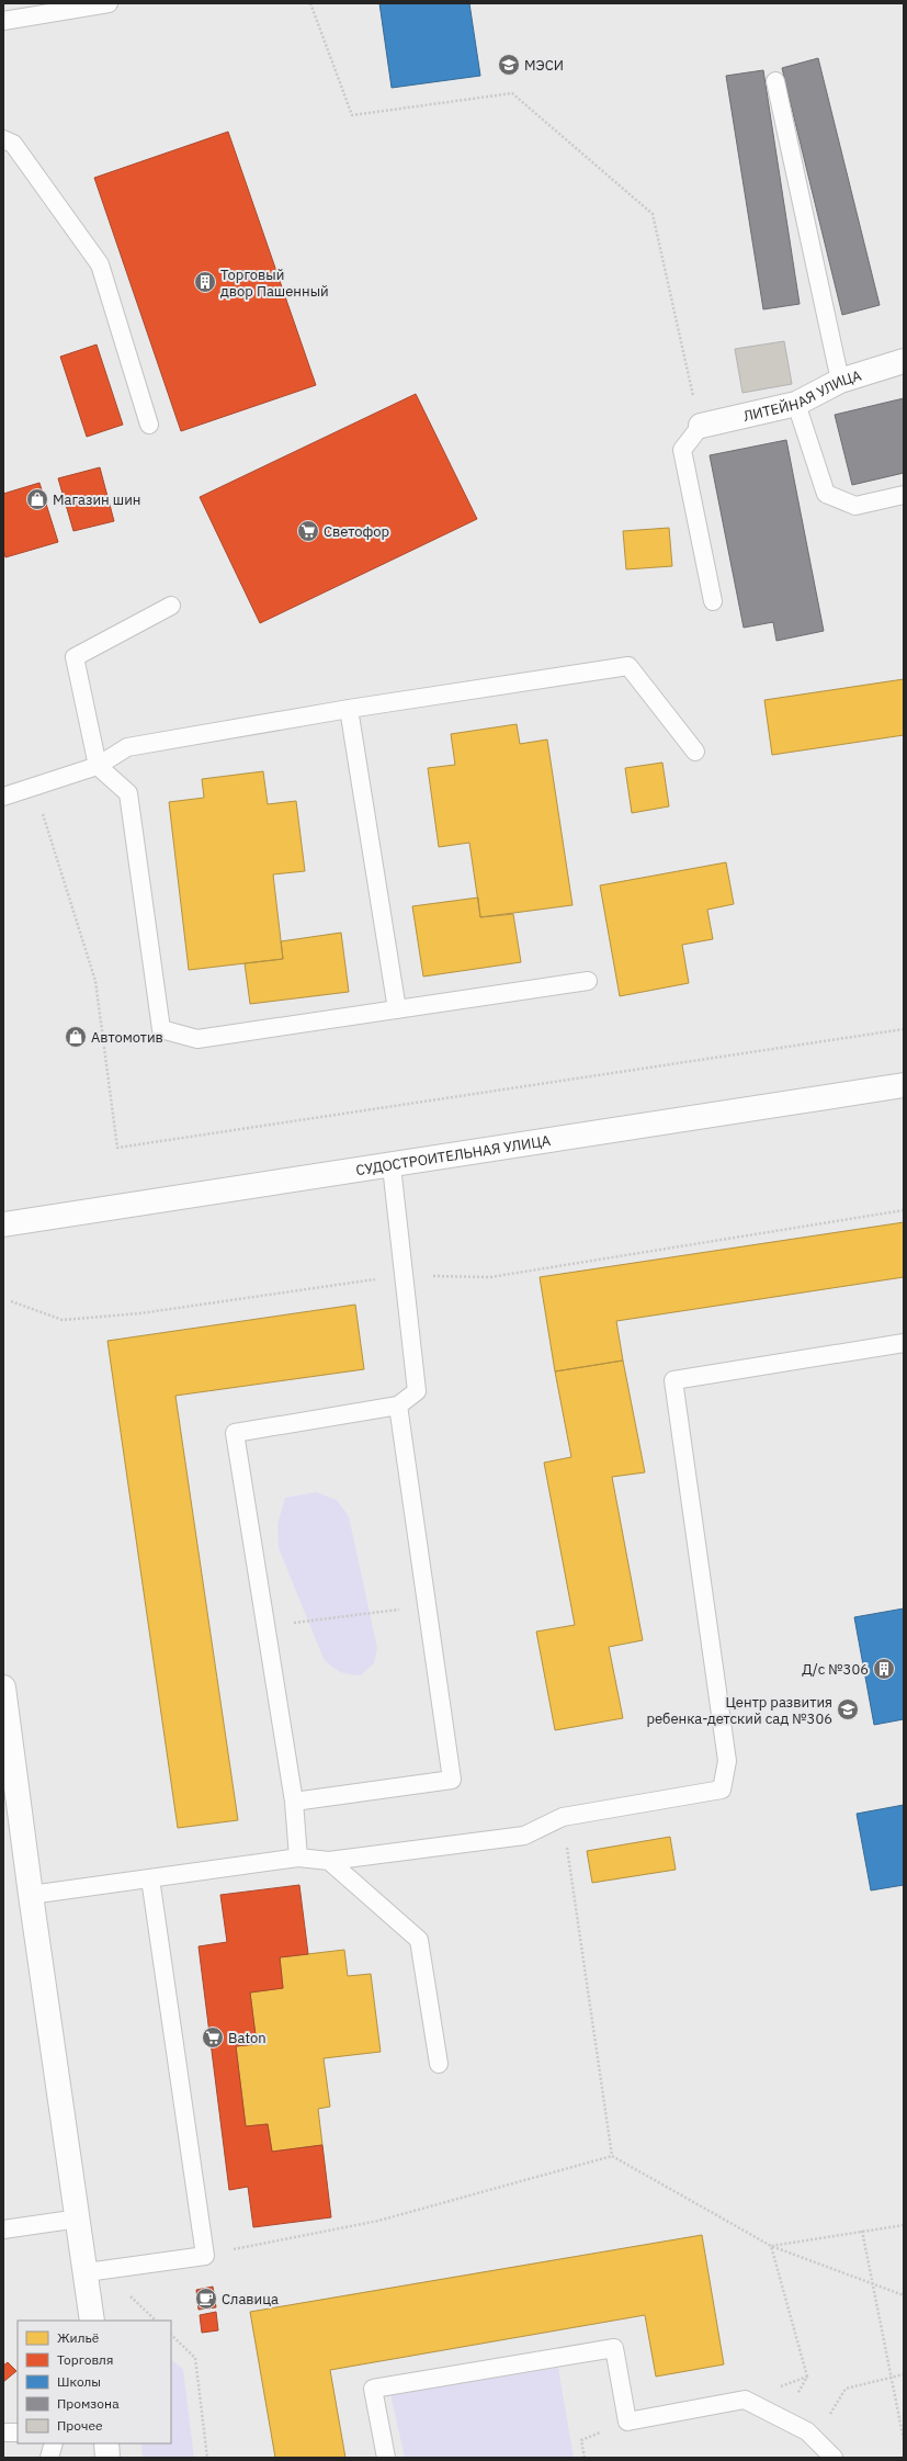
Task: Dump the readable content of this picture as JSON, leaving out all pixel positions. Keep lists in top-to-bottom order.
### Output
{
  "streets": {
    "main road": ["ЛИТЕЙНАЯ УЛИЦА", "СУДОСТРОИТЕЛЬНАЯ УЛИЦА"]
  },
  "places": {
    "school or university": ["МЭСИ", "Центр развития ребенка-детский сад №306"],
    "building": ["Торговый двор Пашенный", "Д/с №306"],
    "shop": ["Магазин шин", "Автомотив"],
    "supermarket": ["Светофор", "Baton"],
    "cafe": ["Славица"]
  },
  "legend": [
    "Жильё",
    "Торговля",
    "Школы",
    "Промзона",
    "Прочее"
  ]
}
